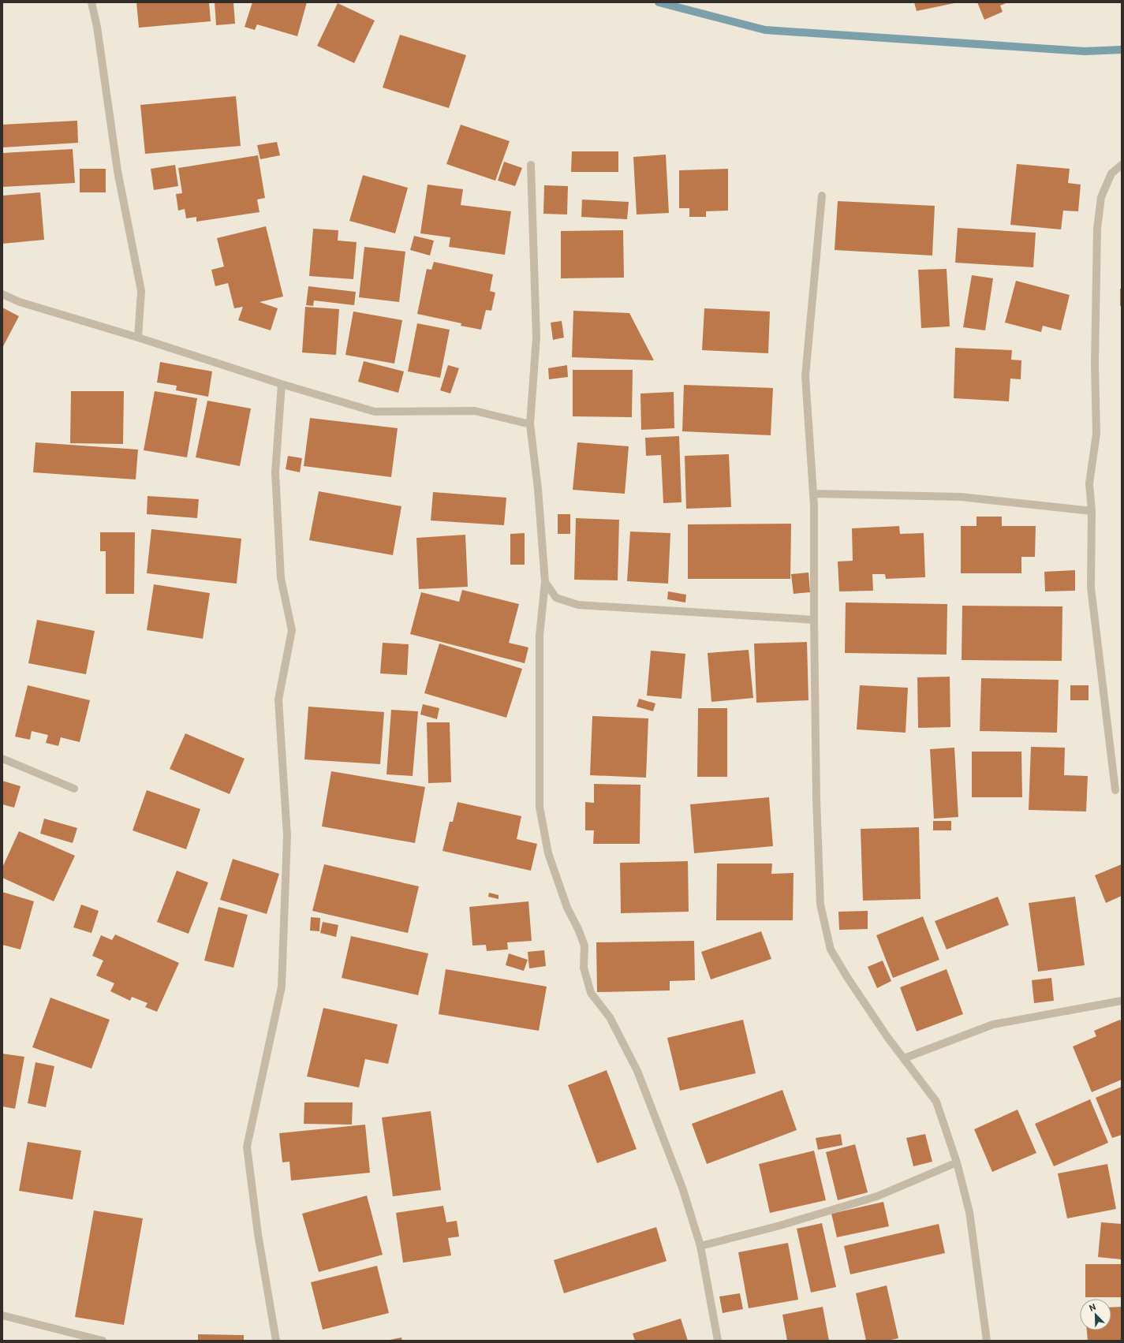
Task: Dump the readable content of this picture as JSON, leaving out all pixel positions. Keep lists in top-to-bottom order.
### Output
{
  "north": "top left"
}
